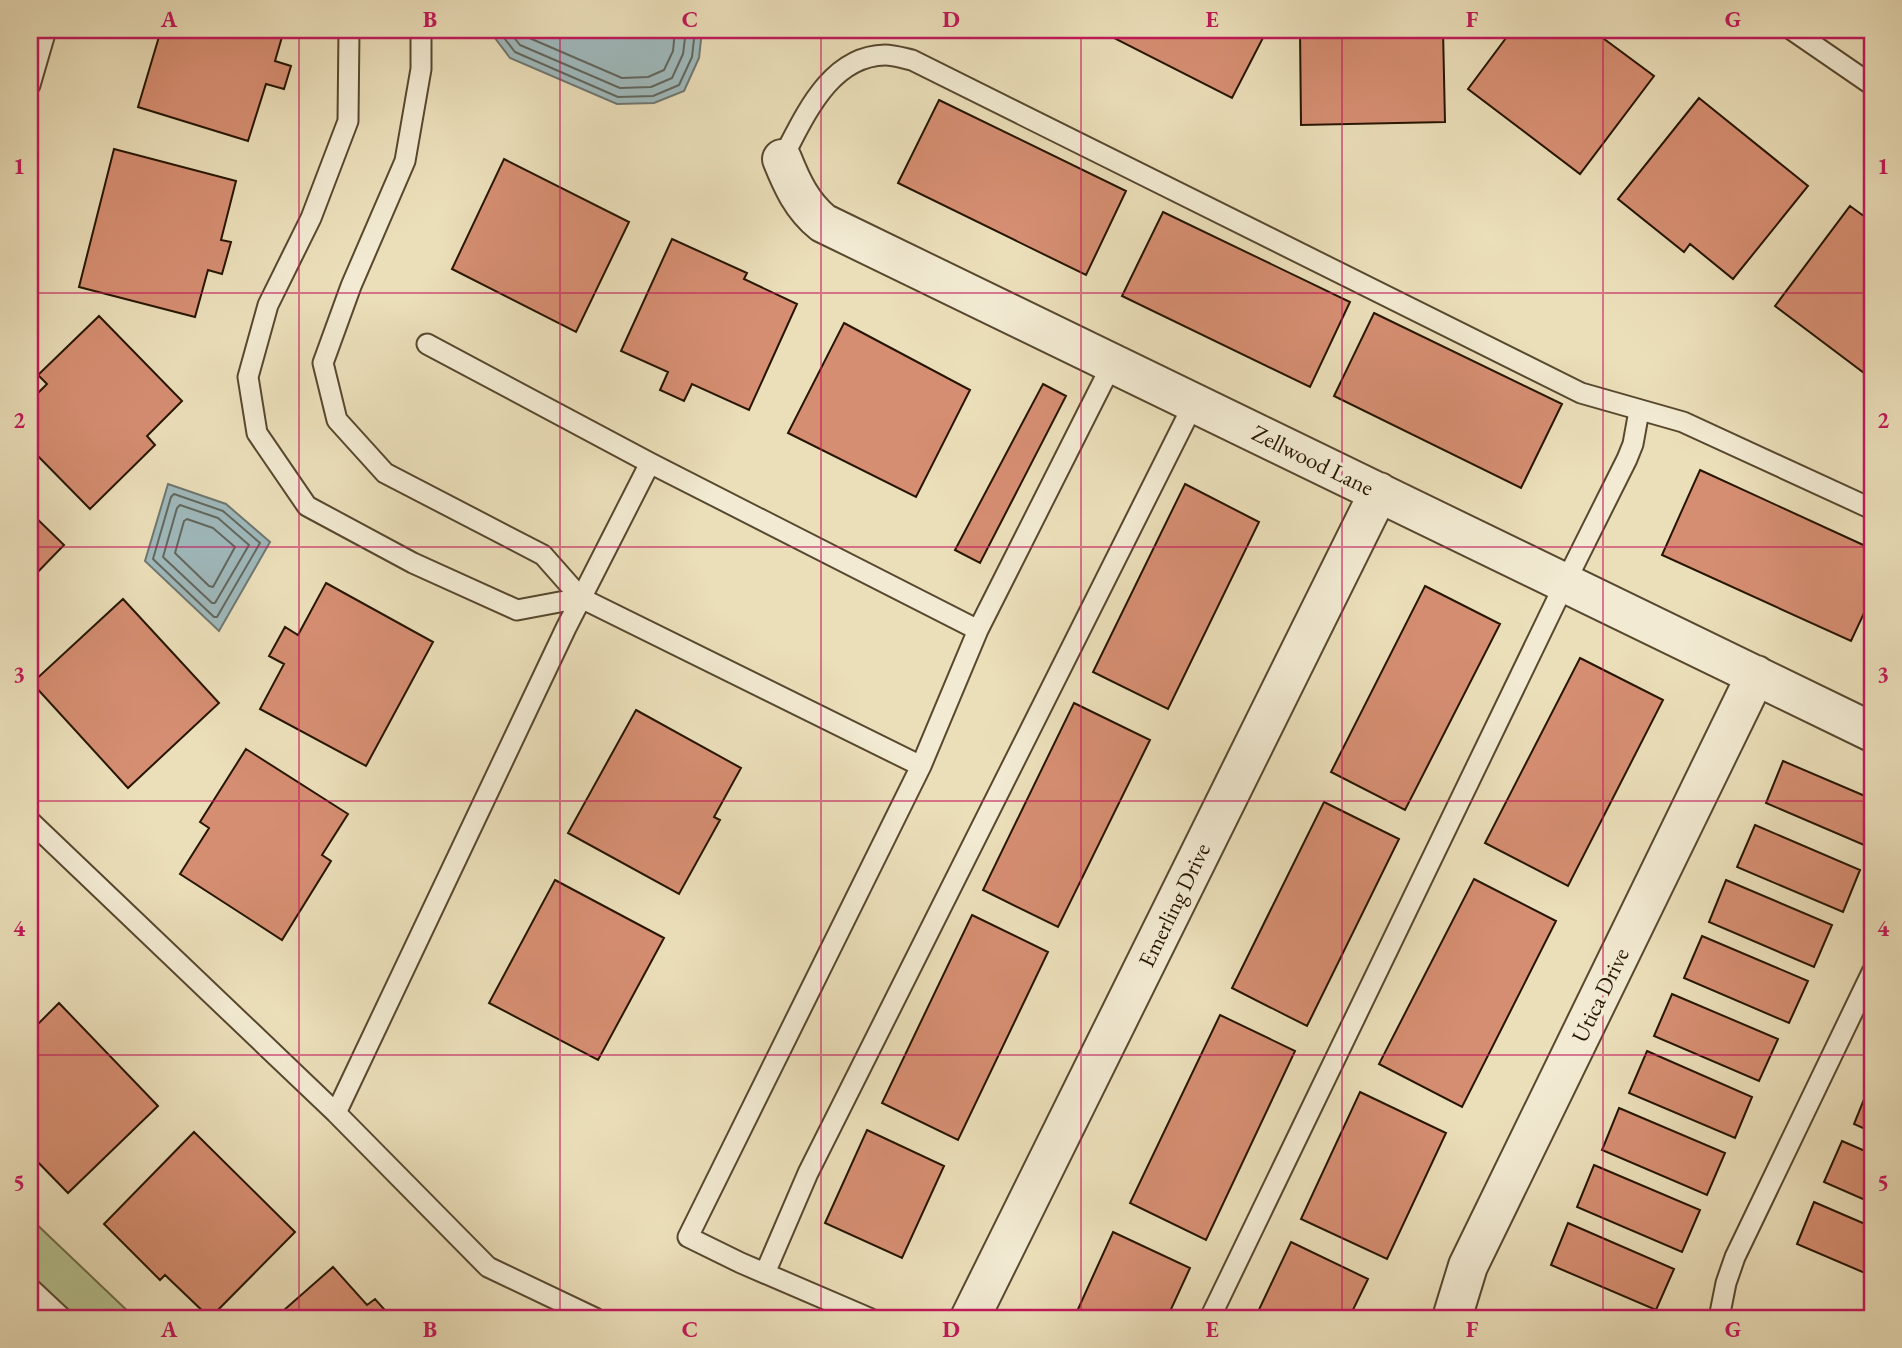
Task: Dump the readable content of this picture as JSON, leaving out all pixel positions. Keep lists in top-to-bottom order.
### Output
{
  "streets": {
    "street": ["Zellwood Lane", "Emerling Drive", "Utica Drive"]
  },
  "crossings": [
    ["Zellwood Lane", "Emerling Drive"],
    ["Zellwood Lane", "Utica Drive"]
  ],
  "grid": {
    "columns": [
      "A",
      "B",
      "C",
      "D",
      "E",
      "F",
      "G"
    ],
    "rows": [
      "1",
      "2",
      "3",
      "4",
      "5"
    ]
  }
}
